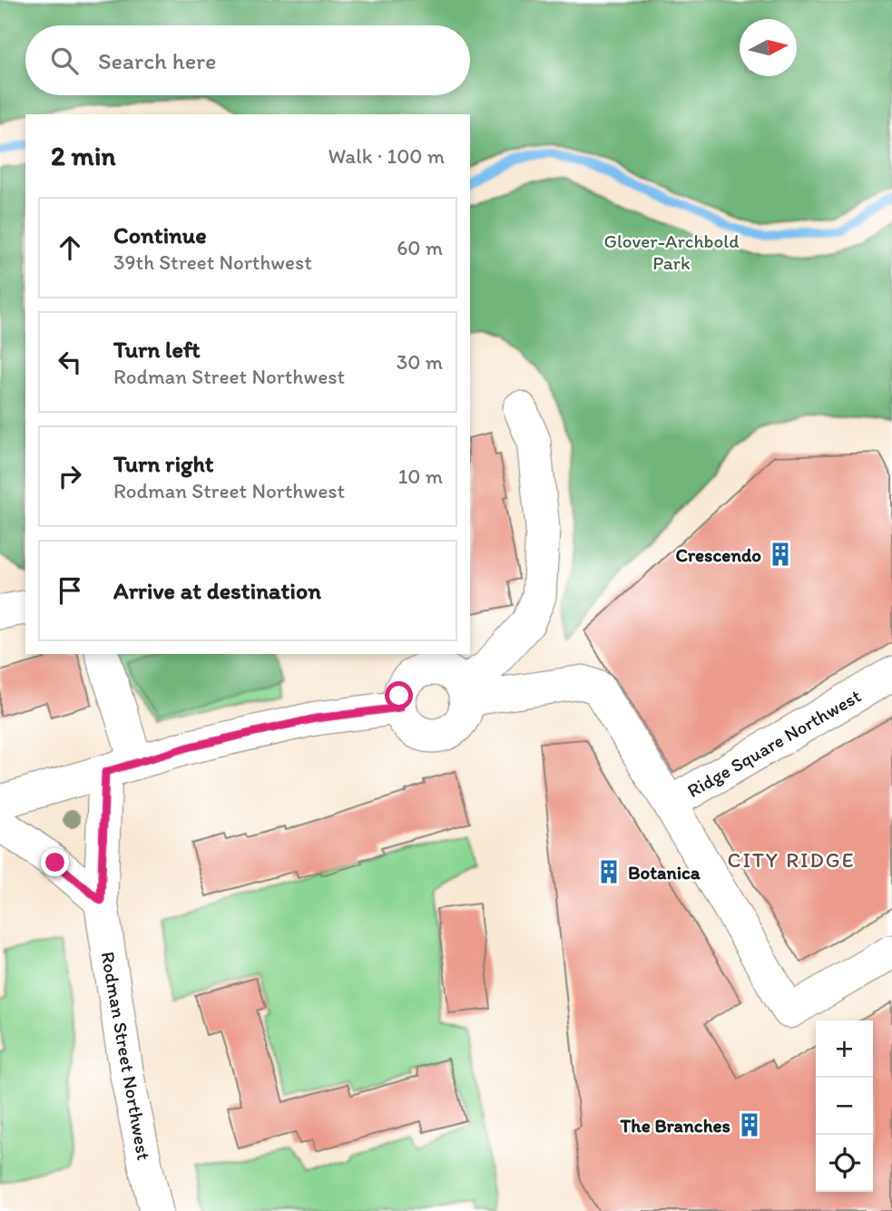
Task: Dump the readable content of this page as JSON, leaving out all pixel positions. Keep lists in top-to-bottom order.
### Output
{
  "streets": {
    "street": ["Ridge Square Northwest", "Rodman Street Northwest"]
  },
  "districts": ["CITY RIDGE"],
  "parks": ["Glover-Archbold Park"],
  "places": {
    "building": ["Crescendo", "Botanica", "The Branches"]
  },
  "north": "right",
  "page": {
    "search": "Search here",
    "heading": ["2 min", "Walk · 100 m"],
    "list": [
      ["Continue", "39th Street Northwest", "60 m"],
      ["Turn left", "Rodman Street Northwest", "30 m"],
      ["Turn right", "Rodman Street Northwest", "10 m"],
      "Arrive at destination"
    ],
    "map_buttons": ["+", "−"]
  }
}
